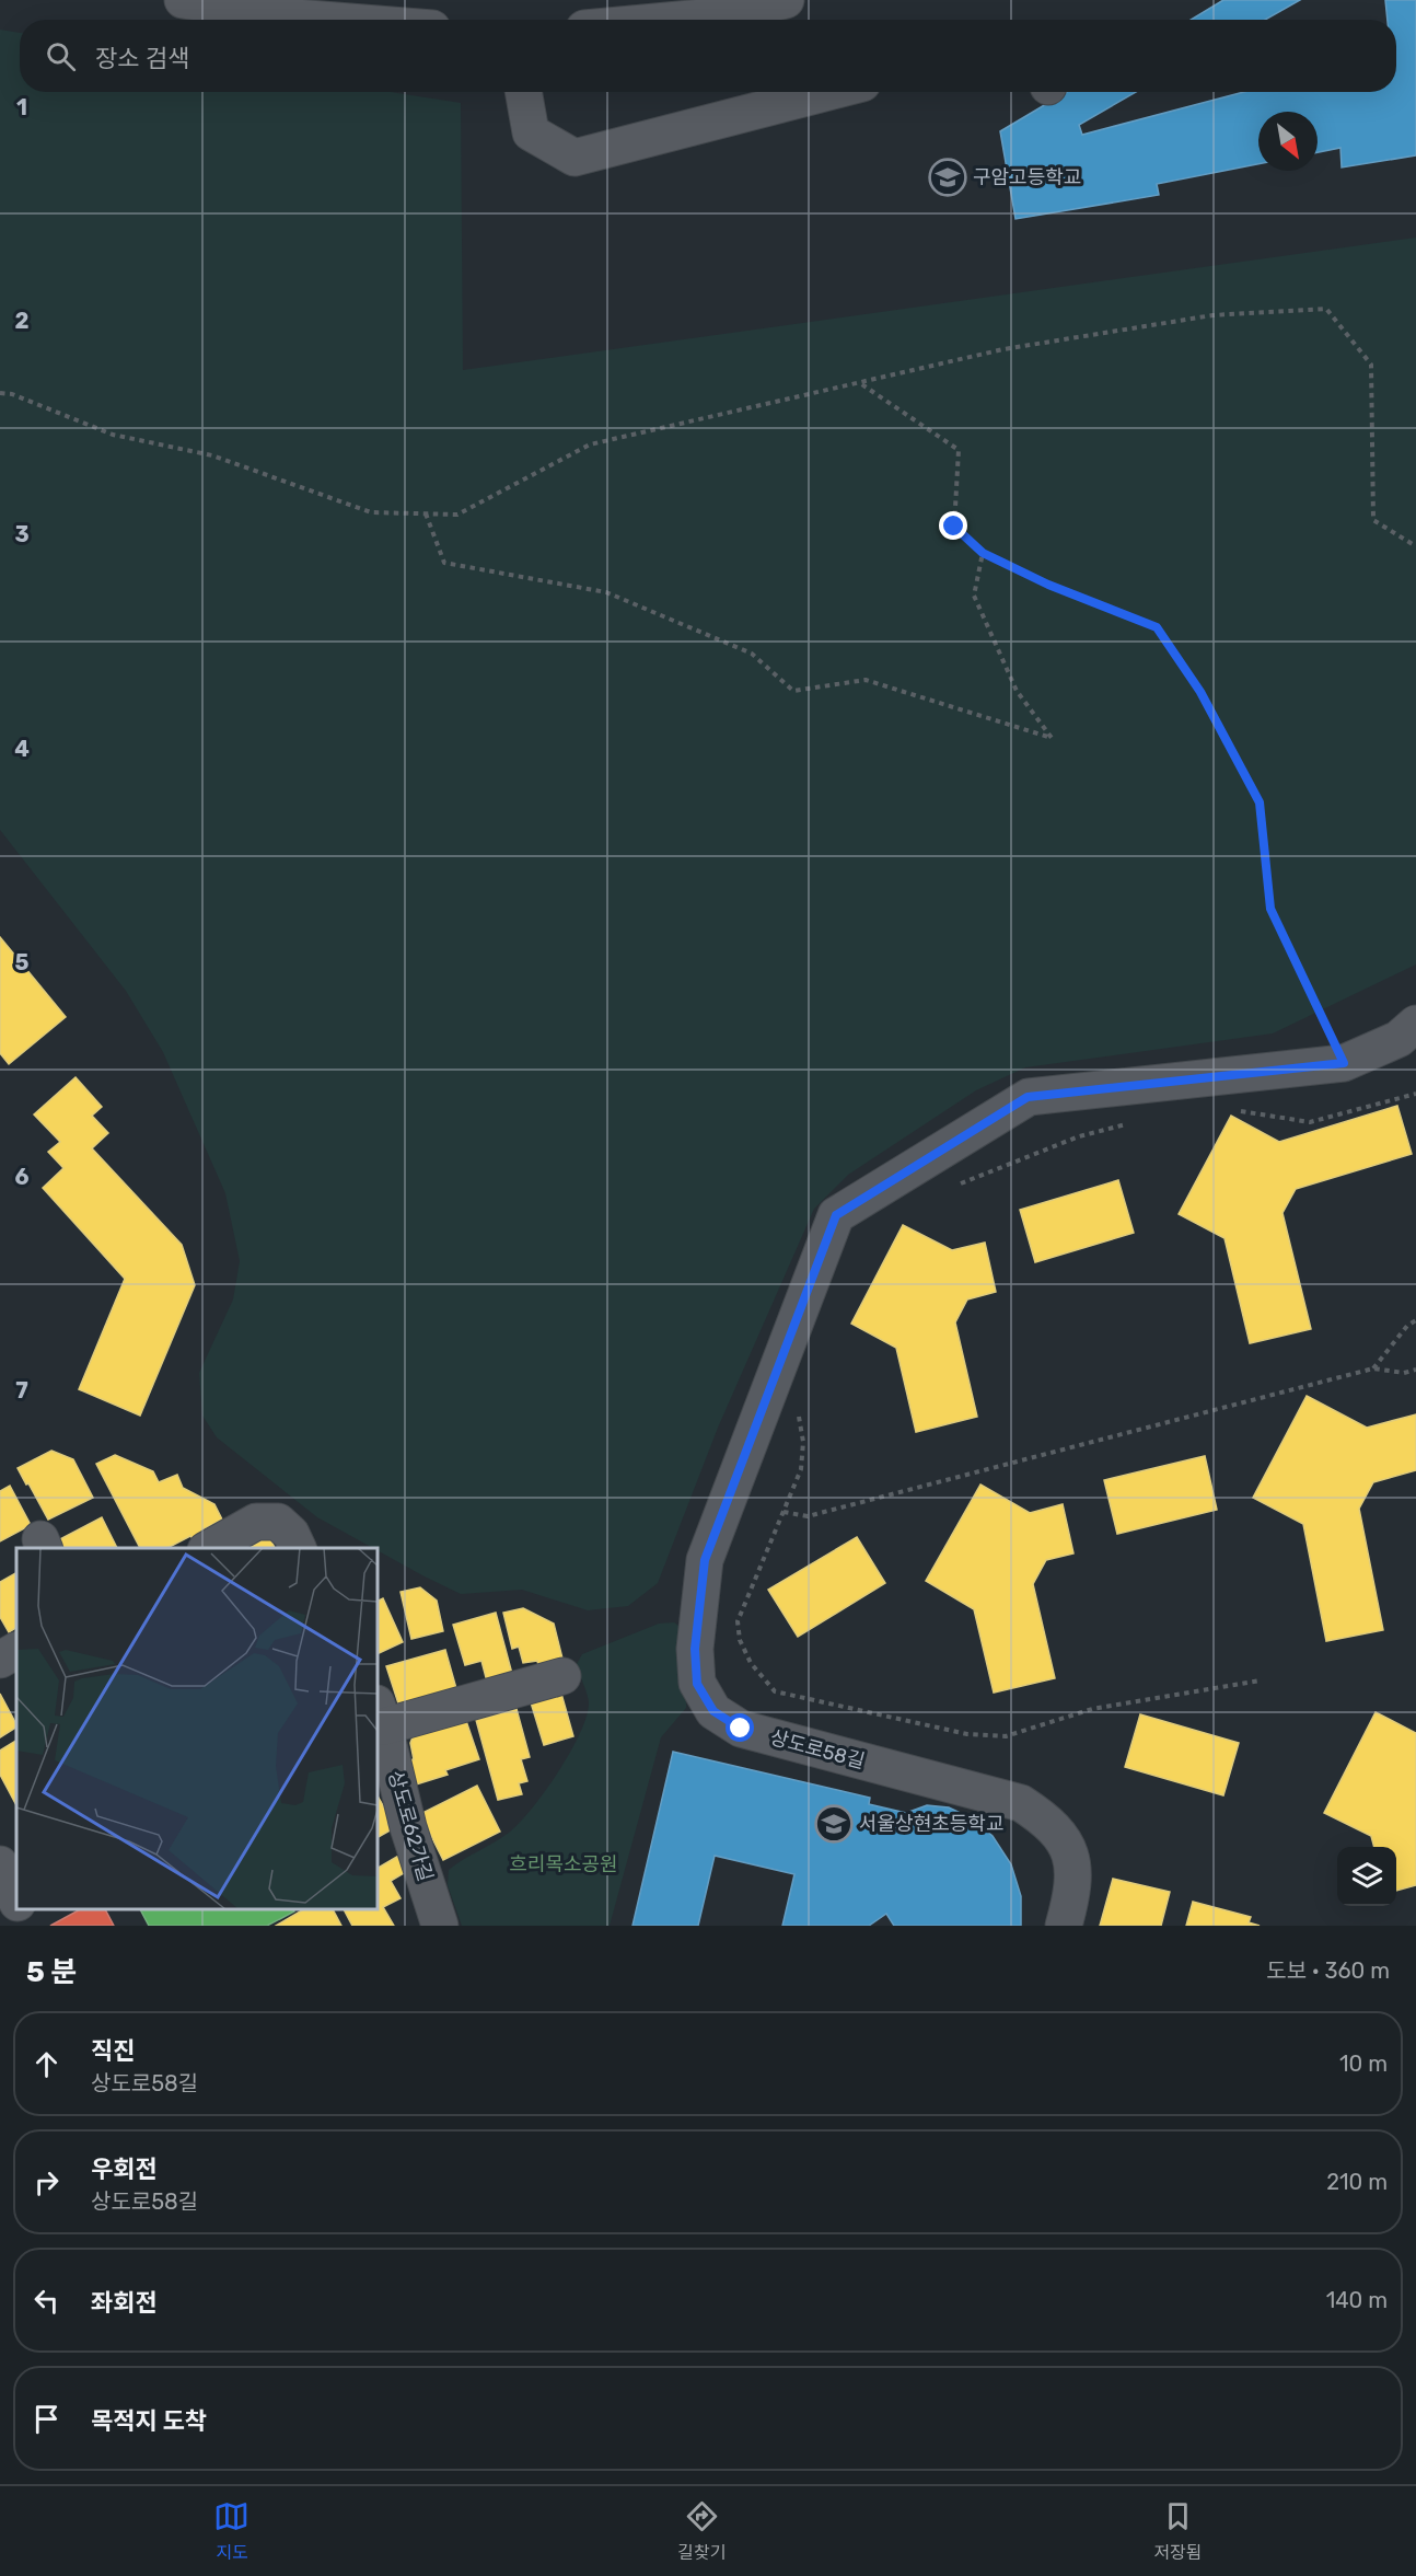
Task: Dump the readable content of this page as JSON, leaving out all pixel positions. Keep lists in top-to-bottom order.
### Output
{
  "streets": {
    "street": ["상도로58길", "상도로62가길"]
  },
  "parks": ["흐리목소공원"],
  "places": {
    "school or university": ["구암고등학교", "서울상현초등학교"]
  },
  "north": "bottom right",
  "page": {
    "search": "장소 검색",
    "heading": ["5 분", "도보 · 360 m"],
    "list": [
      ["직진", "상도로58길", "10 m"],
      ["우회전", "상도로58길", "210 m"],
      ["좌회전", "140 m"],
      "목적지 도착"
    ],
    "nav": ["지도", "길찾기", "저장됨"]
  },
  "grid": {
    "rows": [
      "1",
      "2",
      "3",
      "4",
      "5",
      "6",
      "7"
    ]
  }
}
